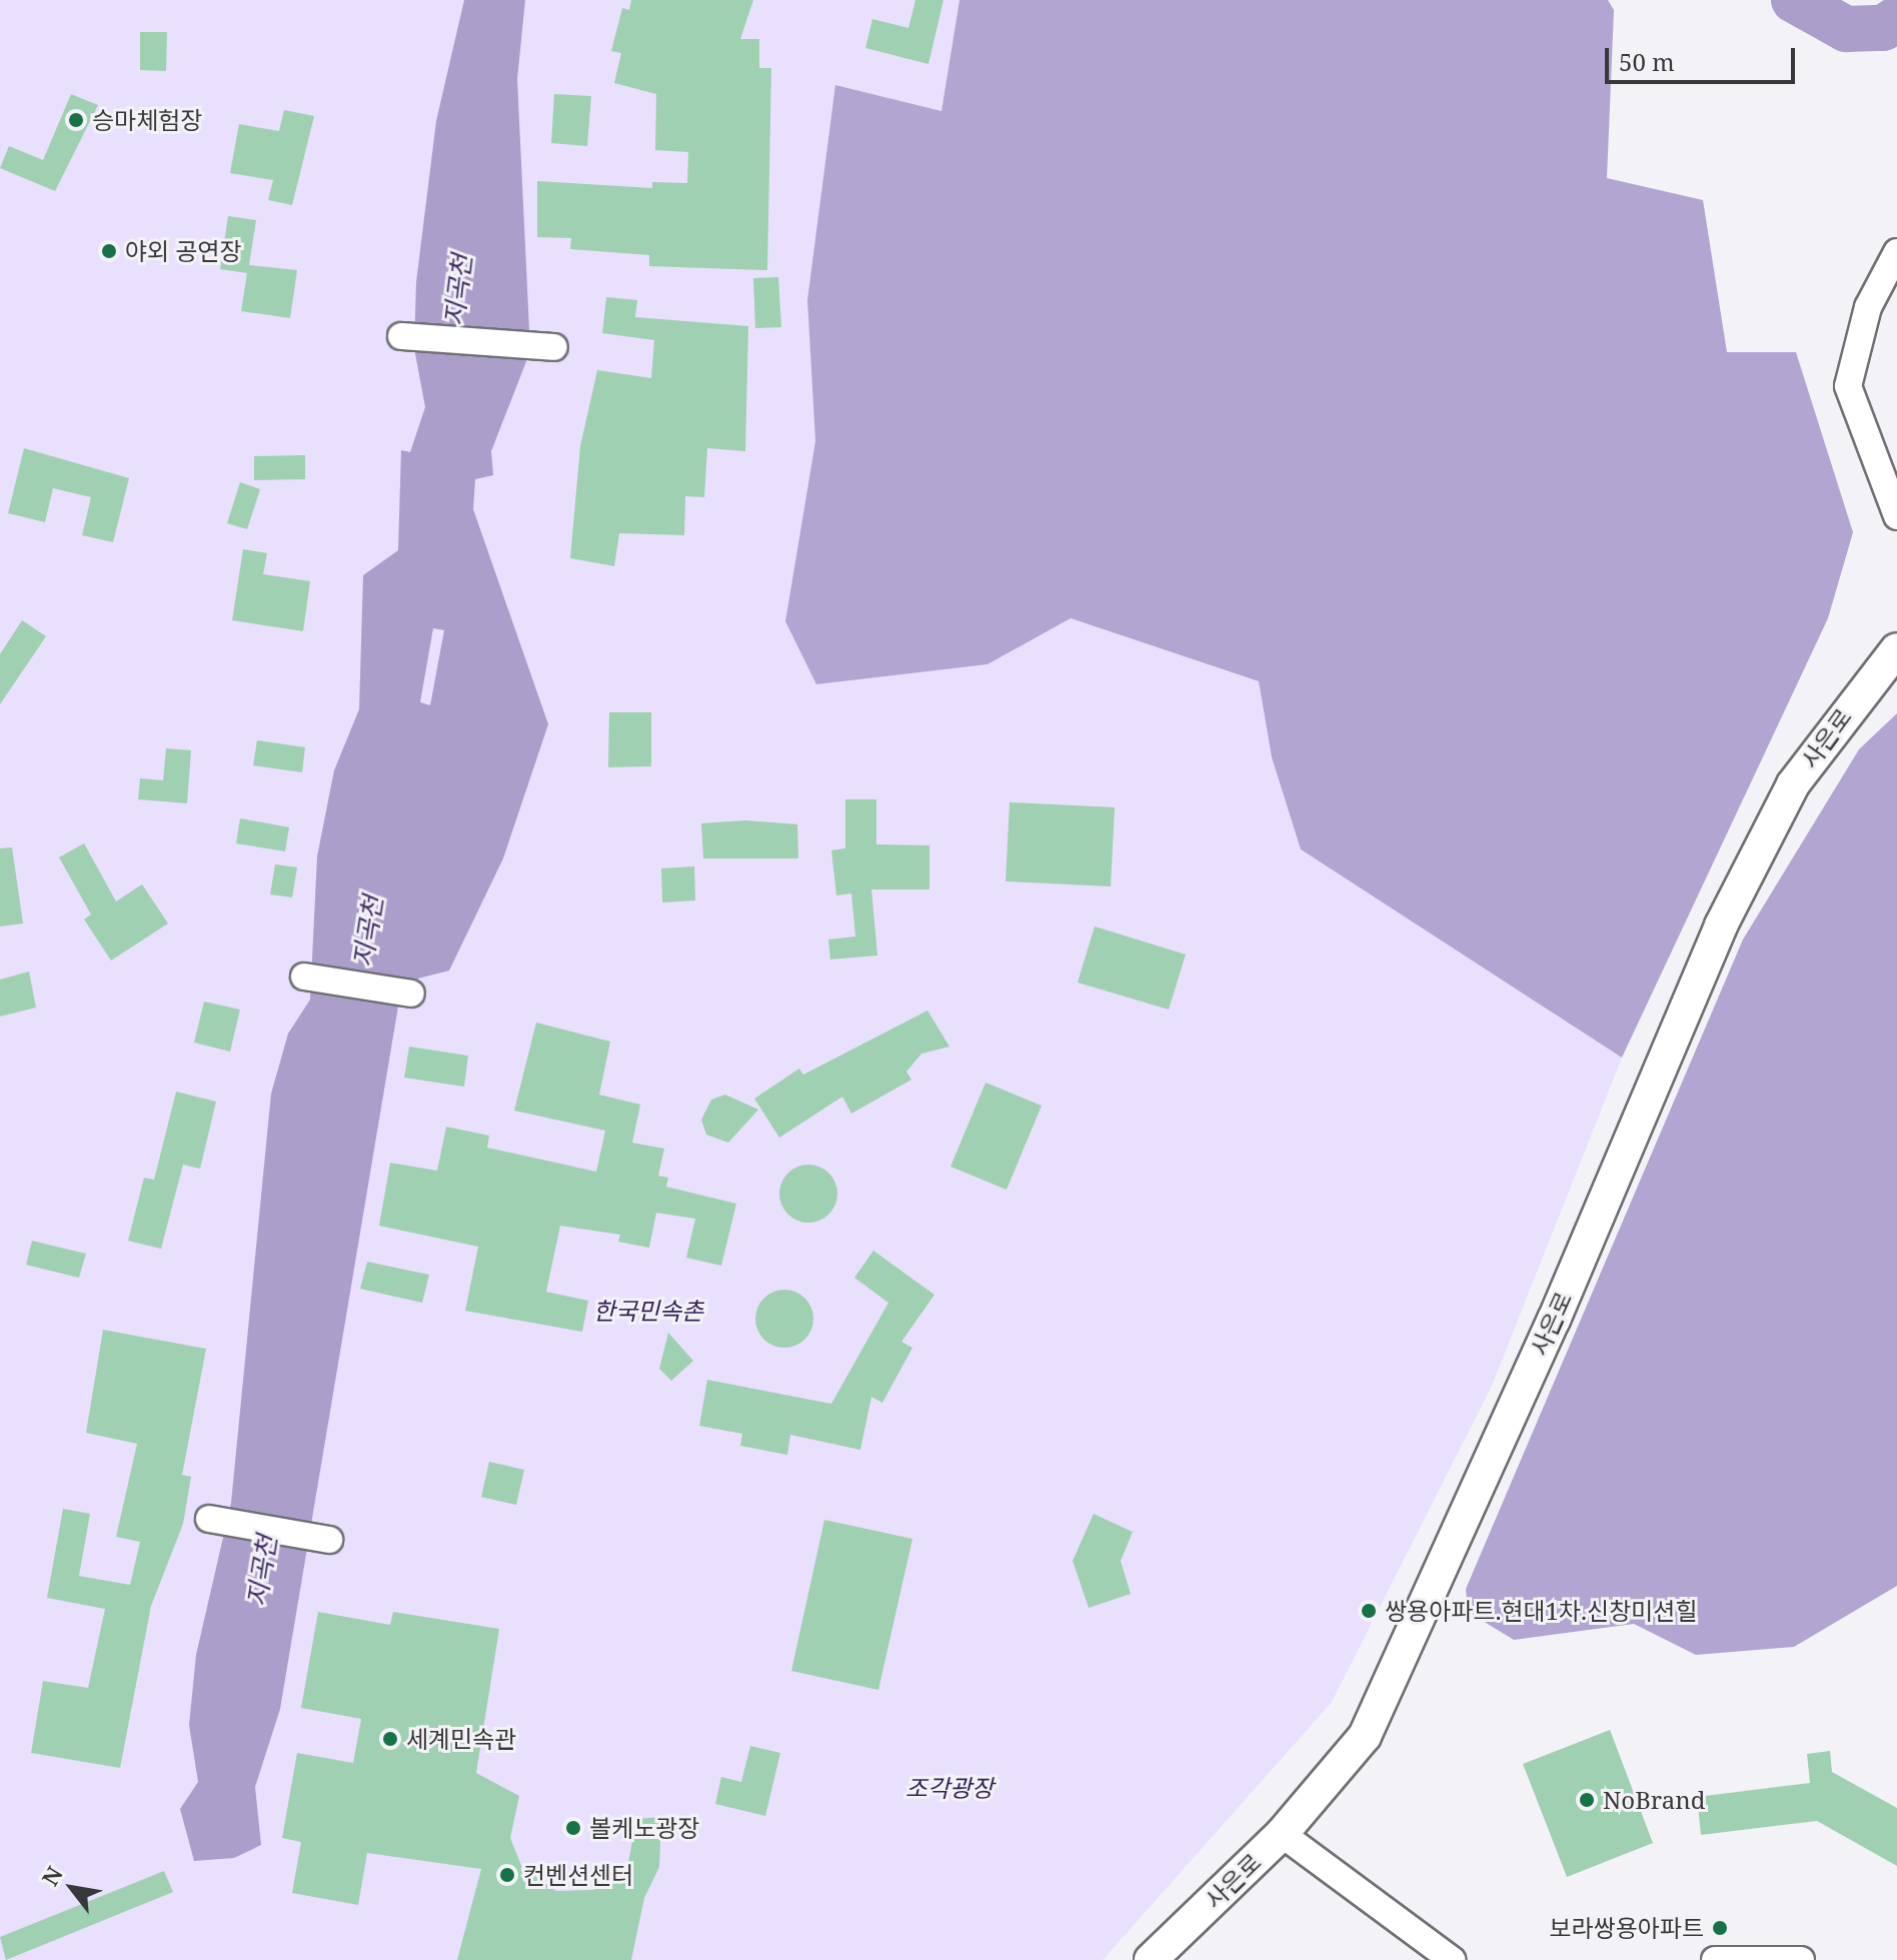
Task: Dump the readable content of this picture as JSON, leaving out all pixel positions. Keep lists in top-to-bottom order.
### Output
{
  "streets": {
    "main road": ["사은로"]
  },
  "water": ["지곡천"],
  "parks": ["한국민속촌", "조각광장"],
  "places": [
    "승마체험장",
    "야외 공연장",
    "쌍용아파트.현대1차.신창미션힐",
    "세계민속관",
    "NoBrand",
    "볼케노광장",
    "컨벤션센터",
    "보라쌍용아파트"
  ],
  "scale_bar": "50 m",
  "north": "top left"
}
